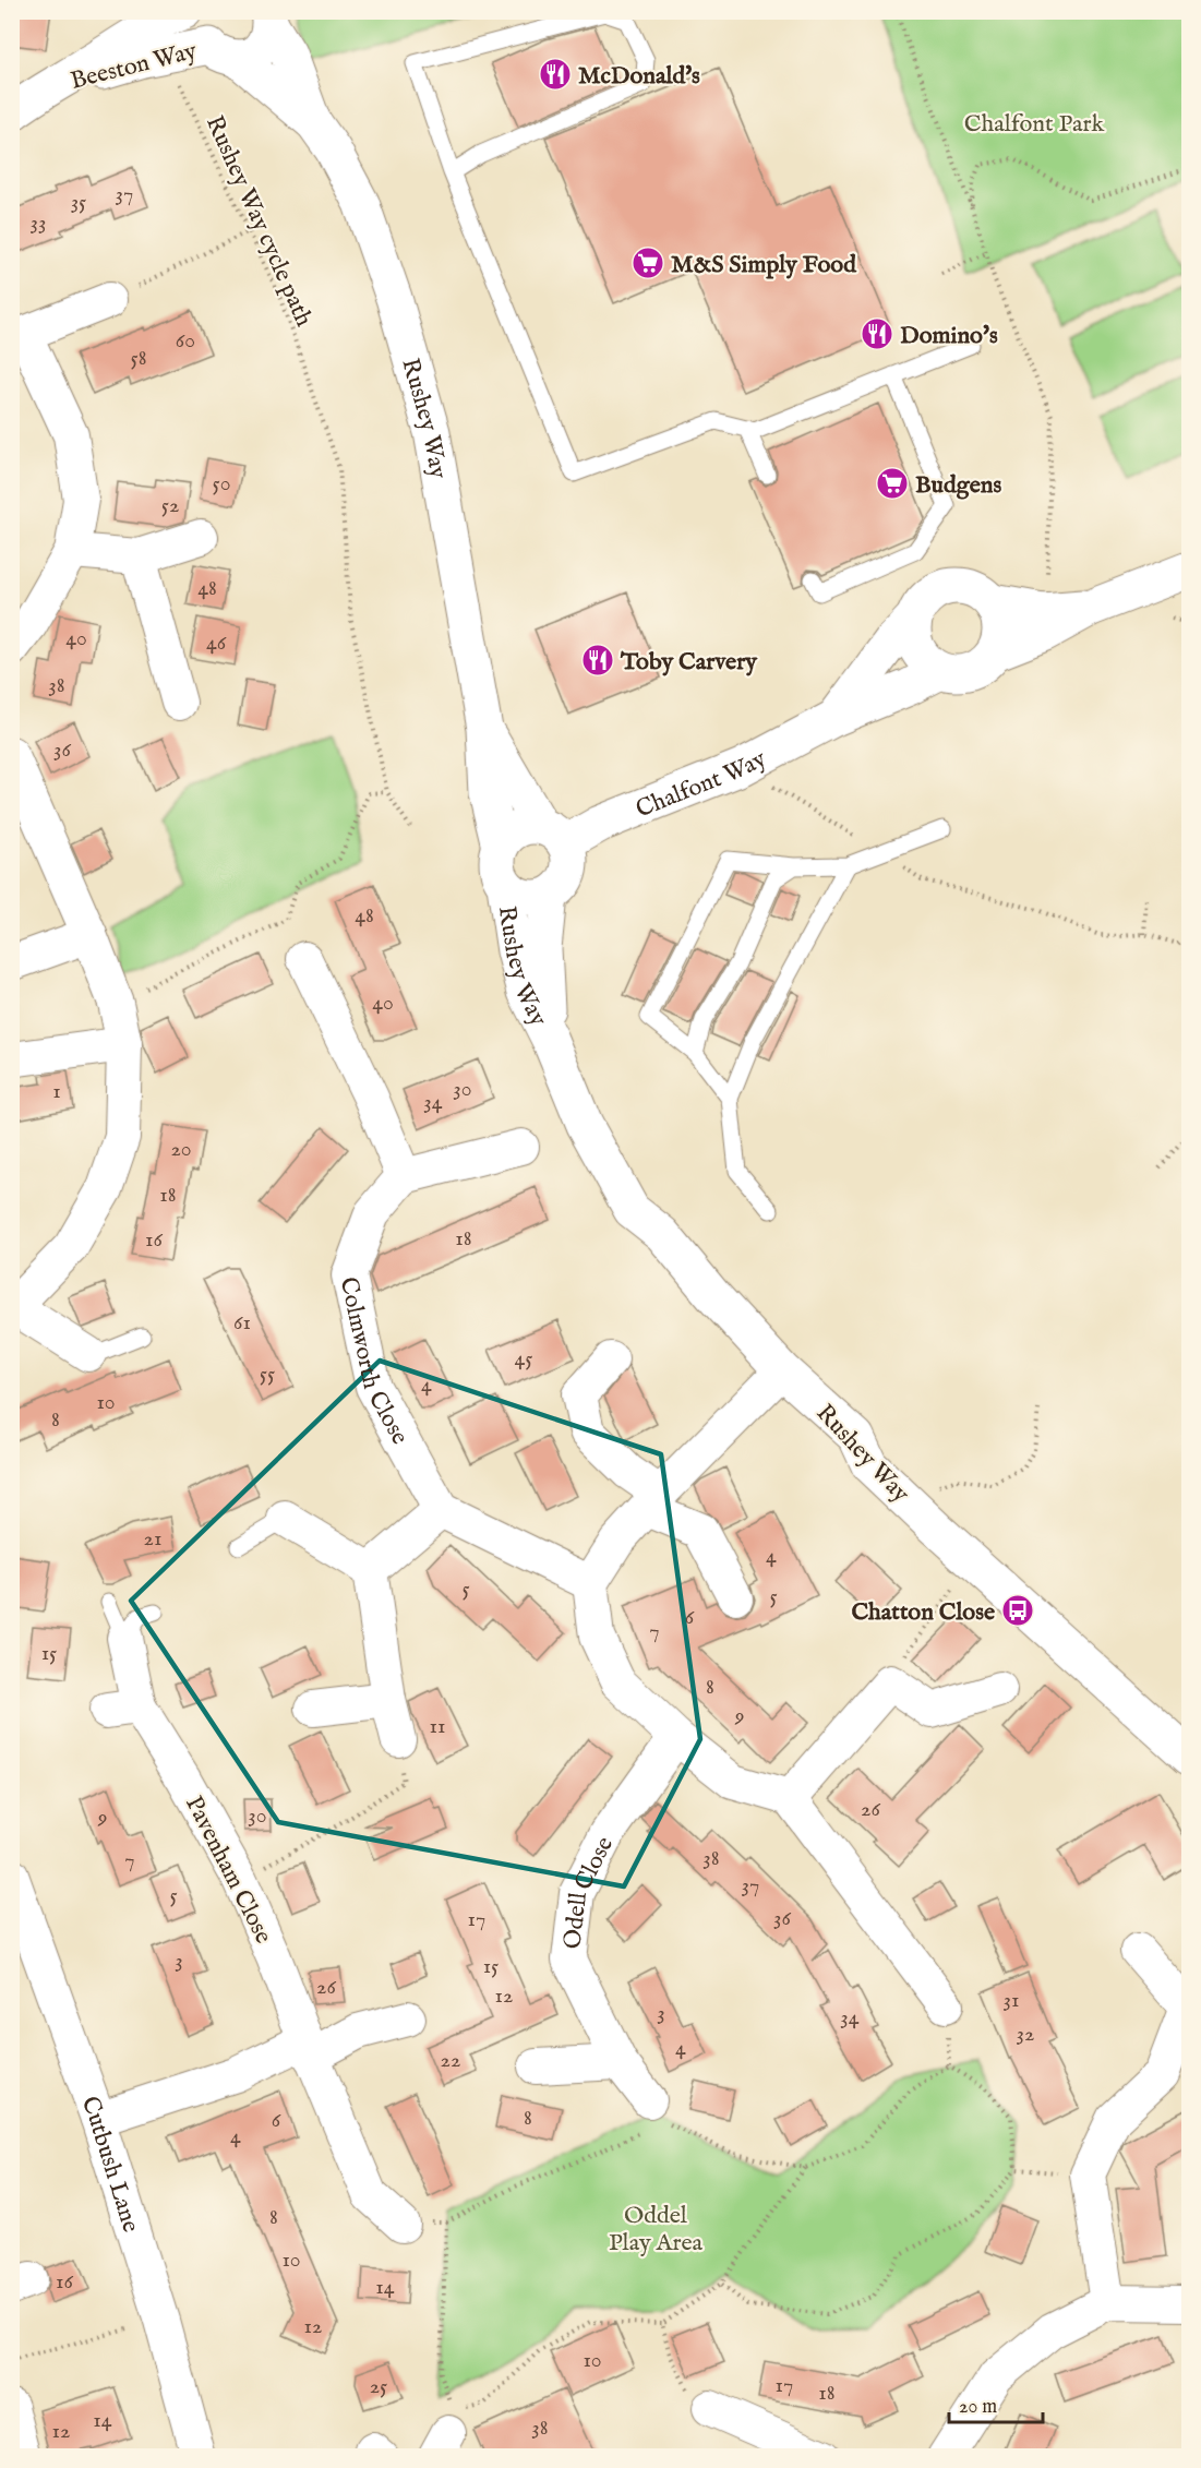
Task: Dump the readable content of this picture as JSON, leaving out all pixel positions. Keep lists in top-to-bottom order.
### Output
{
  "streets": {
    "street": [
      "Beeston Way",
      "Rushey Way",
      "Chalfont Way",
      "Colmworth Close",
      "Pavenham Close",
      "Odell Close",
      "Cutbush Lane"
    ],
    "path": ["Rushey Way cycle path"]
  },
  "crossings": [
    ["Beeston Way", "Rushey Way"],
    ["Rushey Way", "Chalfont Way"]
  ],
  "parks": ["Chalfont Park", "Oddel Play Area"],
  "places": {
    "restaurant": ["McDonald's", "Domino's", "Toby Carvery"],
    "supermarket": ["M&S Simply Food", "Budgens"],
    "bus stop": ["Chatton Close"]
  },
  "house_numbers": [
    "37",
    "35",
    "33",
    "60",
    "58",
    "50",
    "52",
    "48",
    "40",
    "46",
    "38",
    "36",
    "48",
    "40",
    "30",
    "1",
    "34",
    "20",
    "18",
    "18",
    "16",
    "61",
    "45",
    "55",
    "4",
    "10",
    "8",
    "21",
    "4",
    "5",
    "5",
    "6",
    "7",
    "15",
    "8",
    "9",
    "11",
    "26",
    "30",
    "9",
    "38",
    "7",
    "37",
    "5",
    "36",
    "17",
    "3",
    "15",
    "26",
    "12",
    "31",
    "3",
    "34",
    "32",
    "4",
    "22",
    "8",
    "6",
    "4",
    "8",
    "10",
    "16",
    "14",
    "12",
    "10",
    "17",
    "25",
    "18",
    "14",
    "38",
    "12"
  ],
  "scale_bar": "20 m"
}
